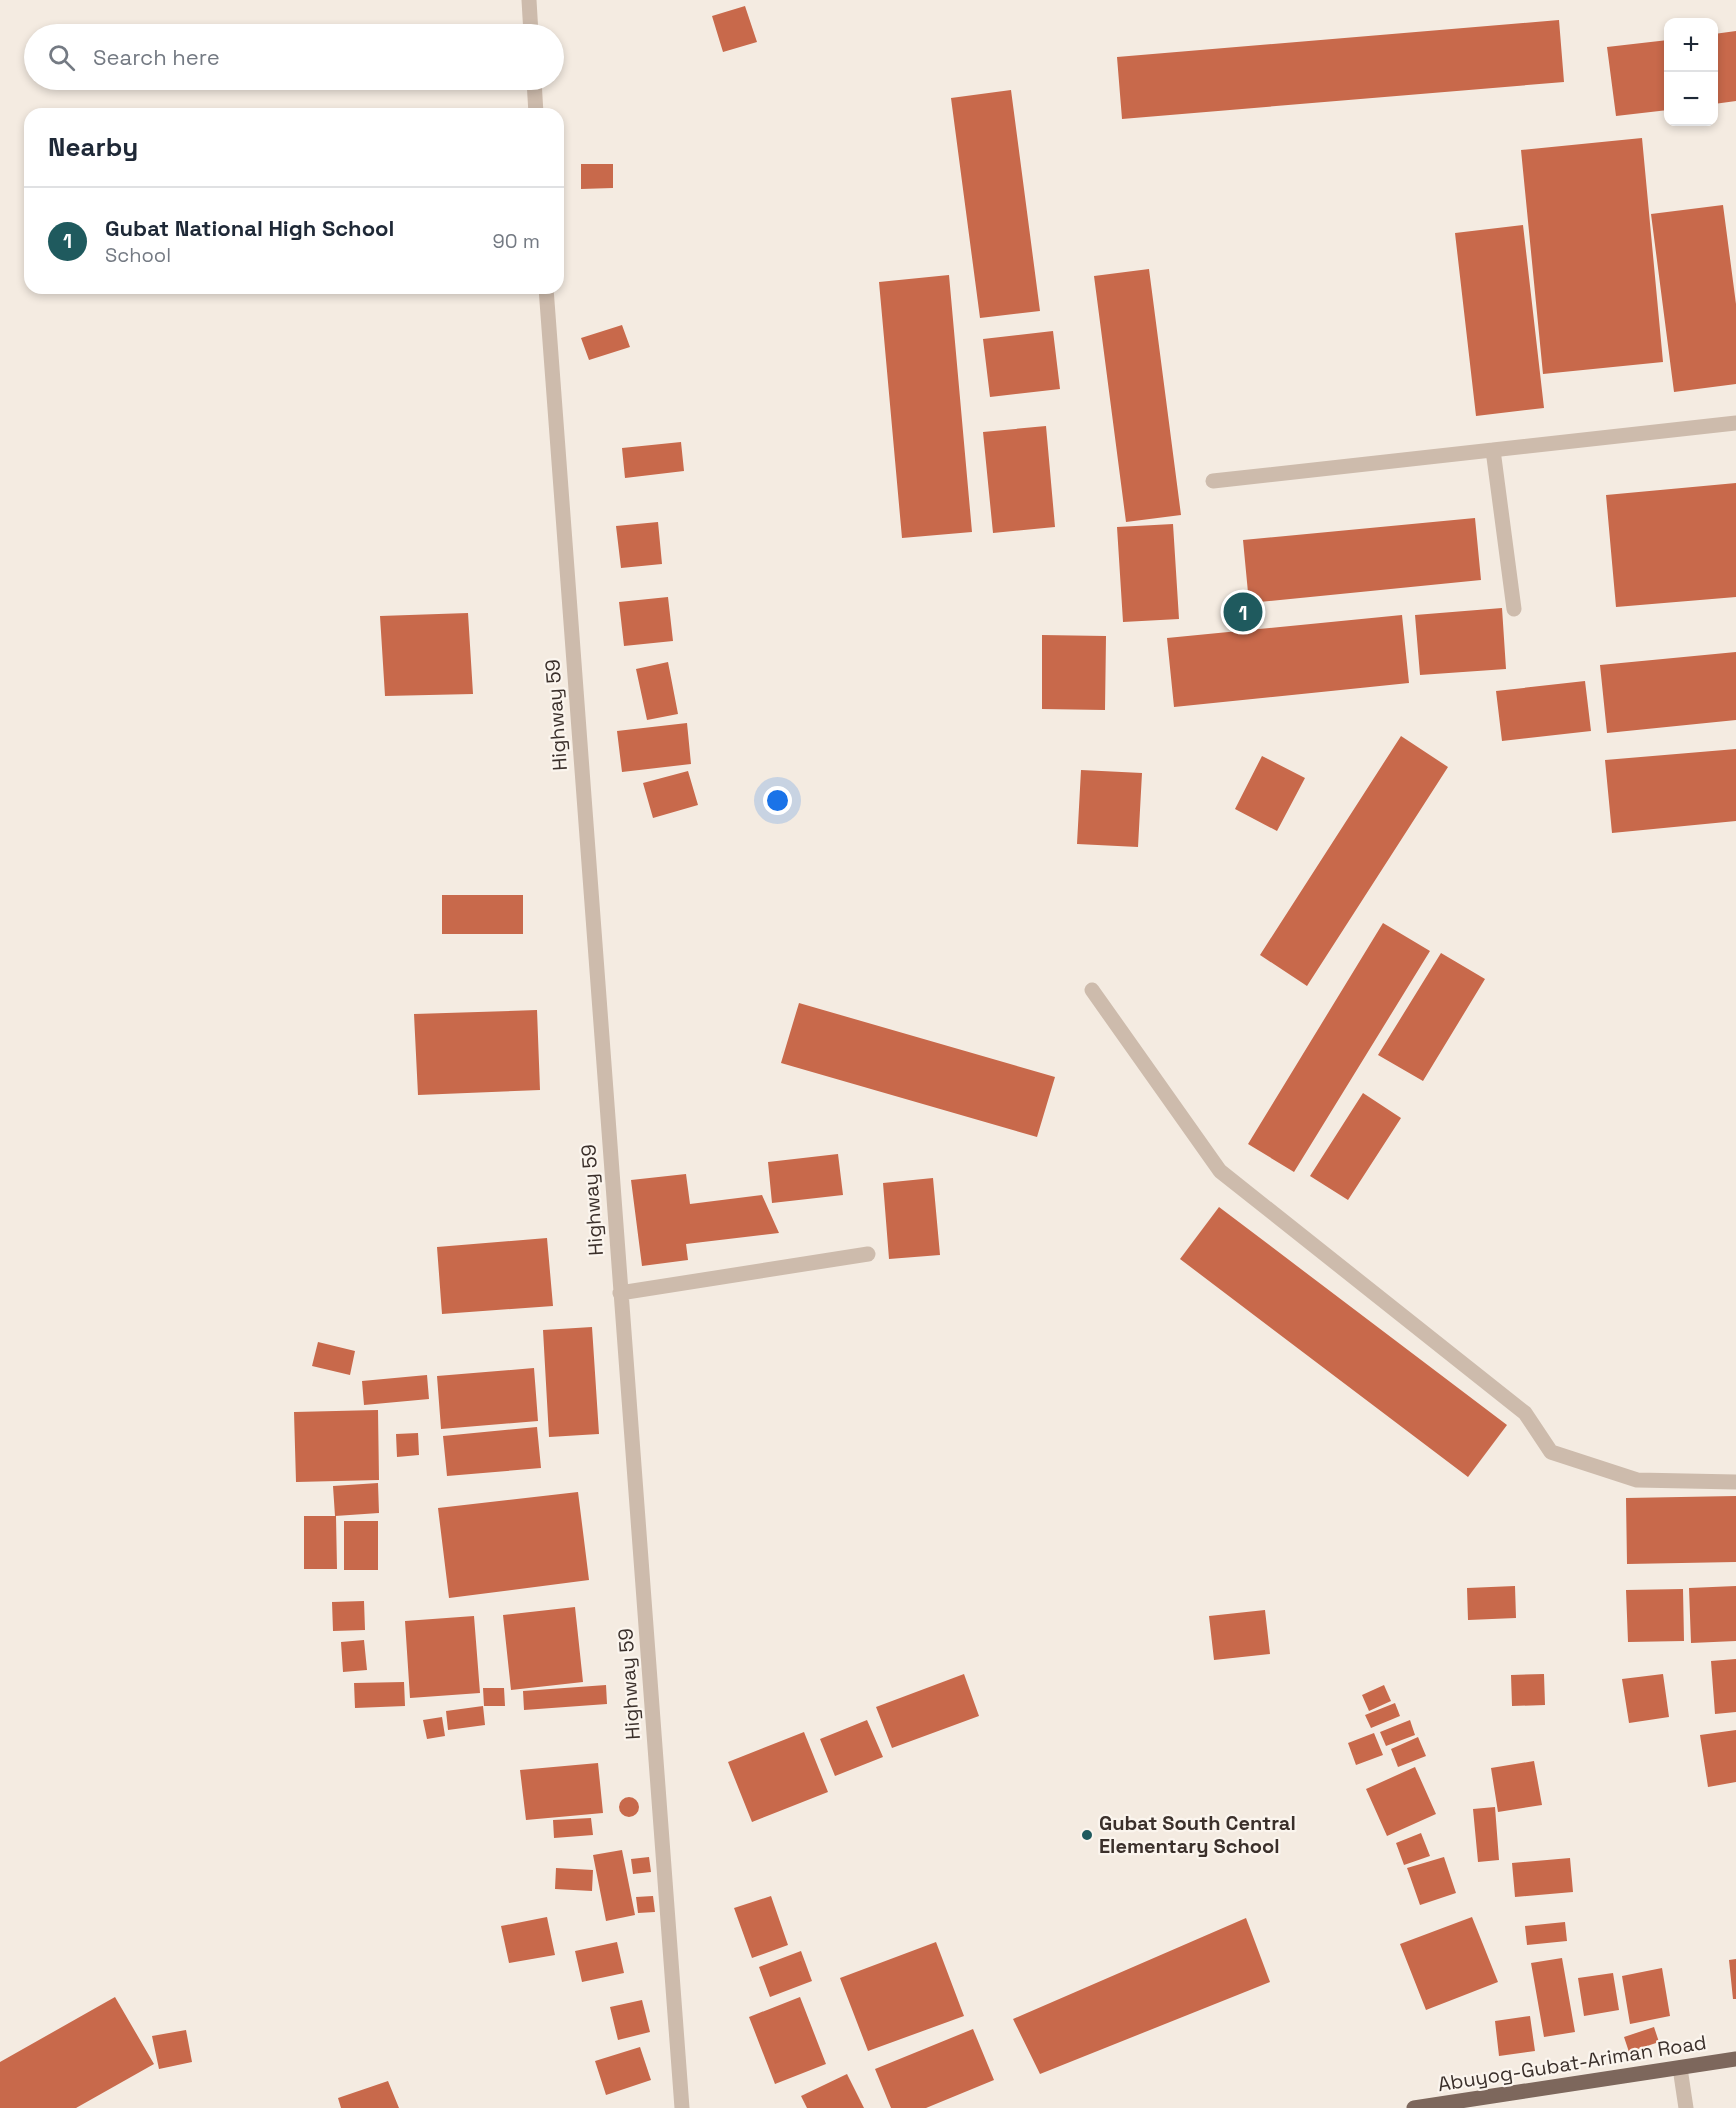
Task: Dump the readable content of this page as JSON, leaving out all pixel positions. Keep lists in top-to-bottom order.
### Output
{
  "streets": {
    "main road": ["Abuyog-Gubat-Ariman Road"],
    "street": ["Highway 59"]
  },
  "places": ["Gubat South Central Elementary School"],
  "page": {
    "map_buttons": ["+", "−"],
    "search": "Search here",
    "heading": "Nearby",
    "list": [
      {
        "mark": "1",
        "name": "Gubat National High School",
        "note": "School",
        "value": "90 m"
      }
    ],
    "pins": "1"
  }
}
